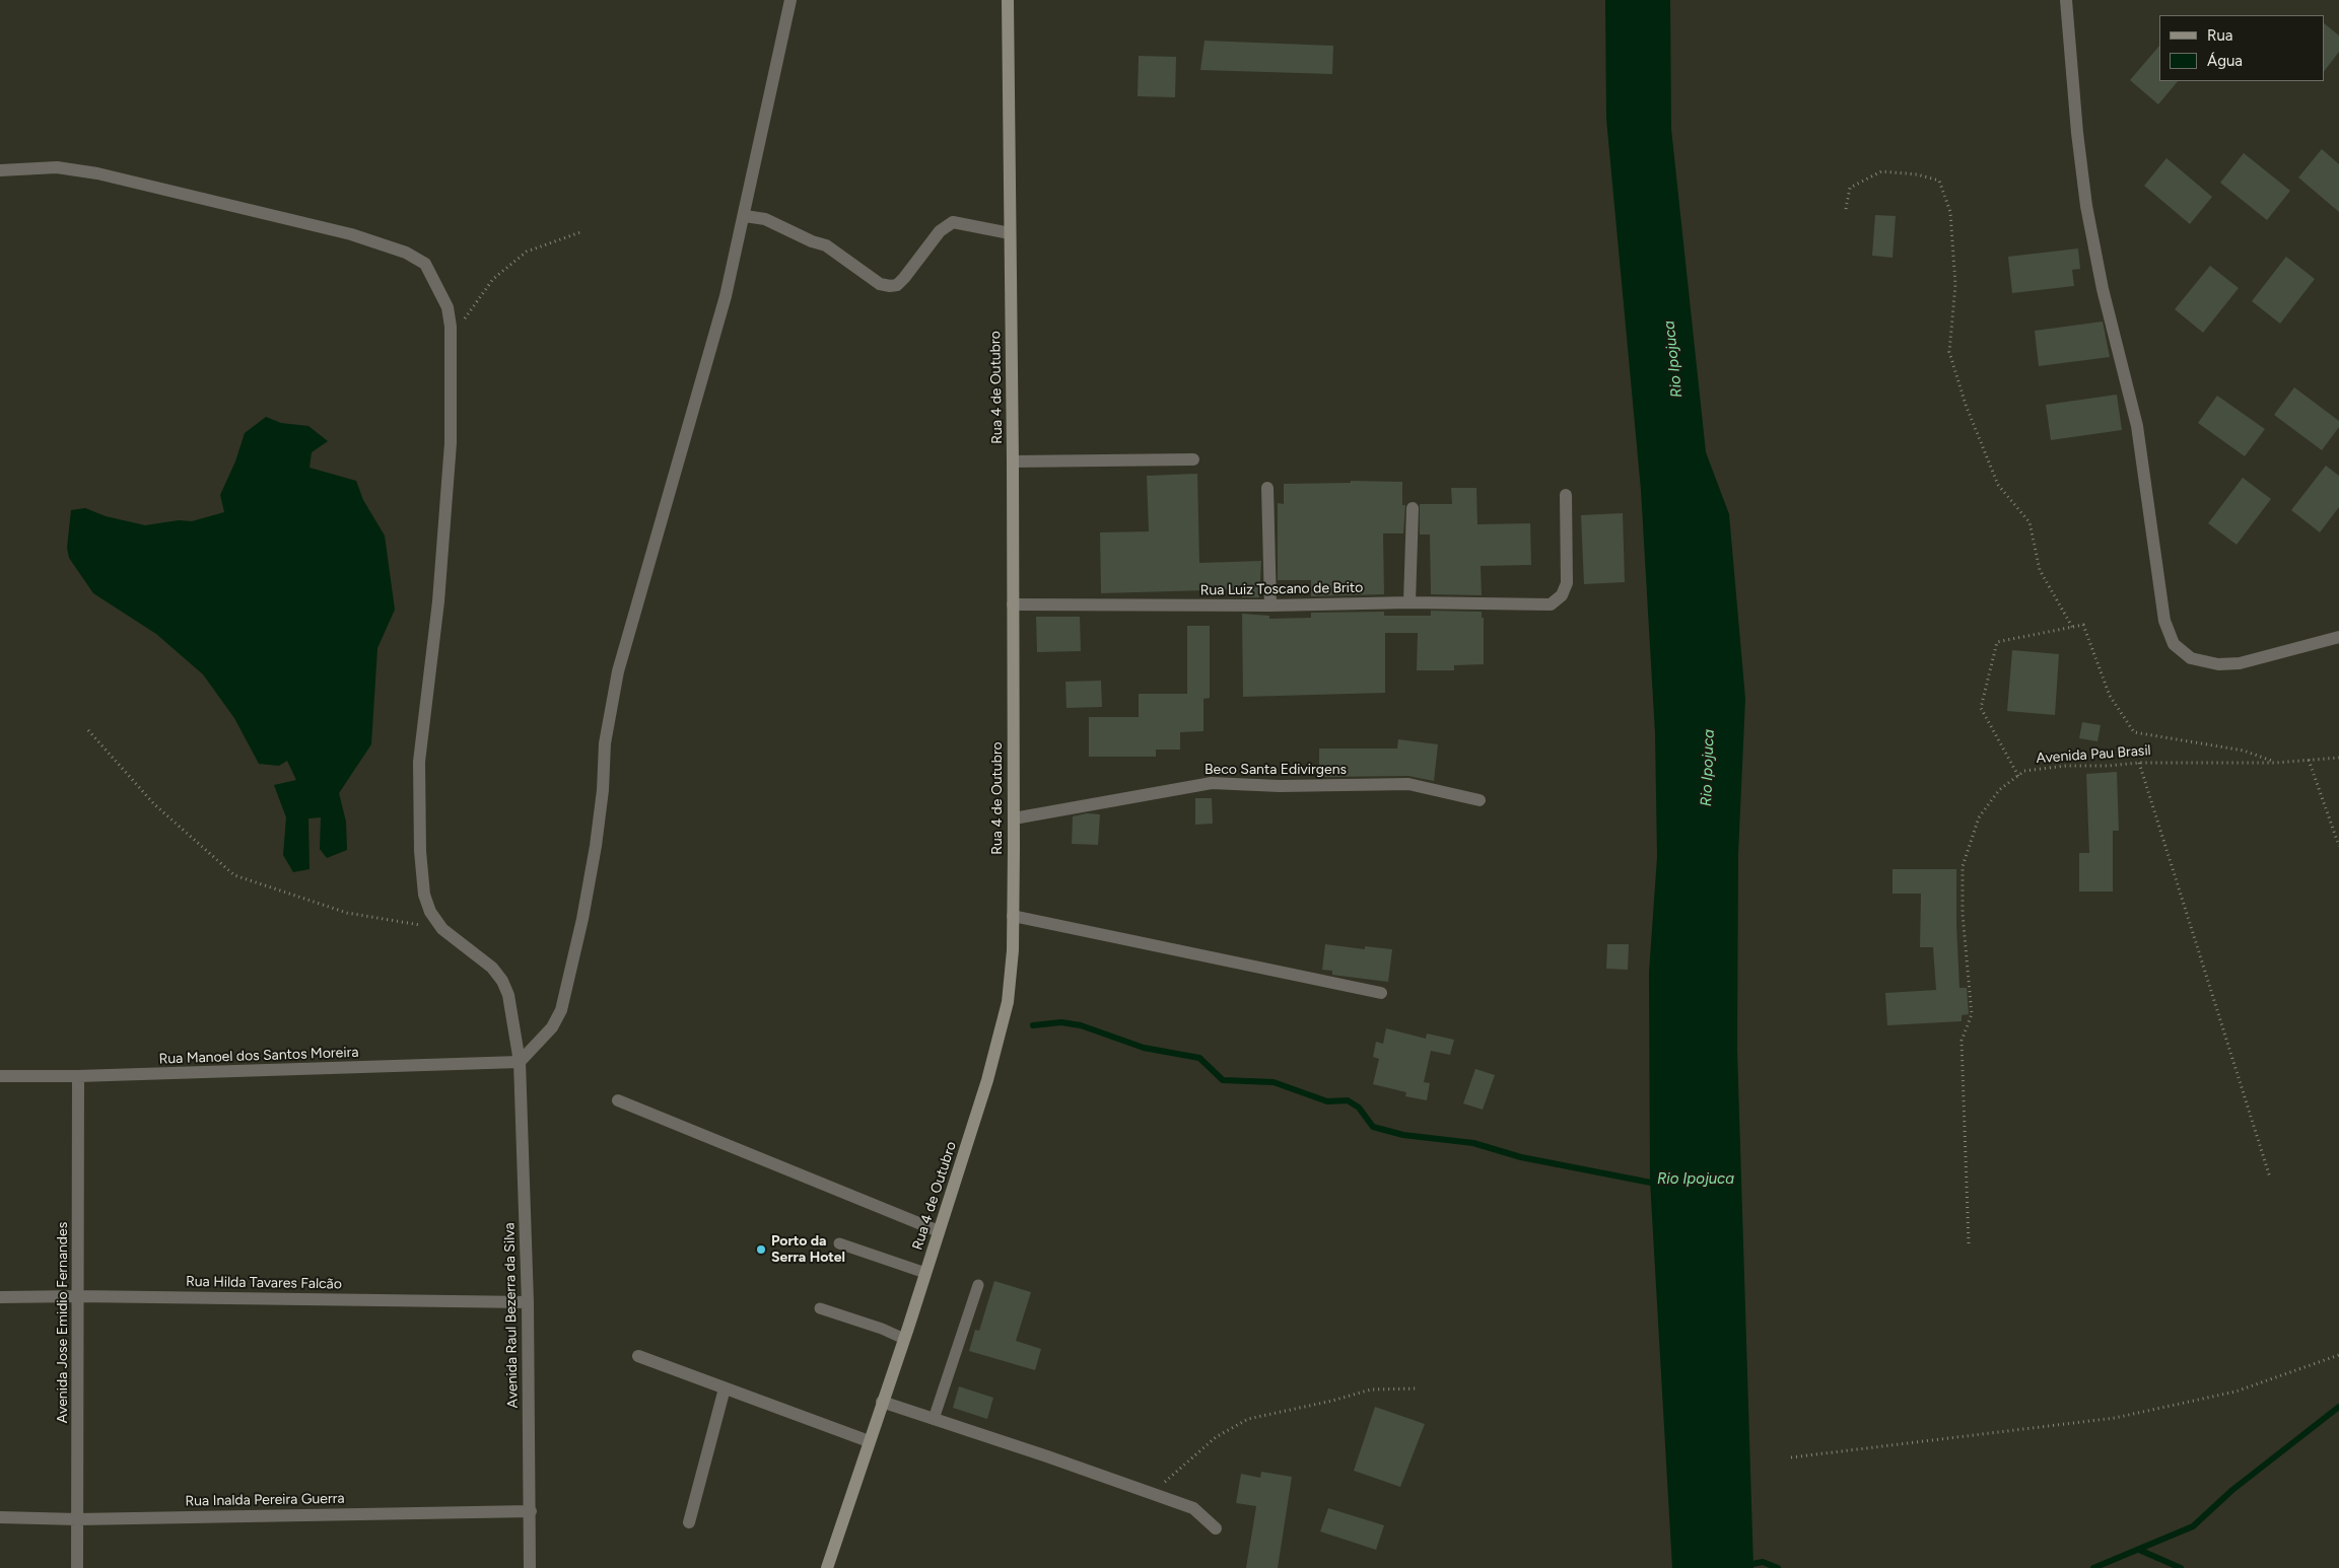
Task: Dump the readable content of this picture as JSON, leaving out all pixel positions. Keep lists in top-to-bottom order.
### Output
{
  "streets": {
    "main road": ["Rua 4 de Outubro"],
    "street": [
      "Rua Luiz Toscano de Brito",
      "Beco Santa Edivirgens",
      "Rua Manoel dos Santos Moreira",
      "Rua Hilda Tavares Falcão",
      "Avenida Raul Bezerra da Silva",
      "Avenida Jose Emidio Fernandes",
      "Rua Inalda Pereira Guerra"
    ],
    "path": ["Avenida Pau Brasil"]
  },
  "crossings": [
    ["Rua 4 de Outubro", "Rua Luiz Toscano de Brito"],
    ["Rua 4 de Outubro", "Beco Santa Edivirgens"],
    ["Rua Manoel dos Santos Moreira", "Avenida Raul Bezerra da Silva"],
    ["Rua Manoel dos Santos Moreira", "Avenida Jose Emidio Fernandes"],
    ["Rua Hilda Tavares Falcão", "Avenida Raul Bezerra da Silva"],
    ["Rua Hilda Tavares Falcão", "Avenida Jose Emidio Fernandes"],
    ["Avenida Raul Bezerra da Silva", "Rua Inalda Pereira Guerra"],
    ["Avenida Jose Emidio Fernandes", "Rua Inalda Pereira Guerra"]
  ],
  "water": ["Rio Ipojuca"],
  "places": ["Porto da Serra Hotel"],
  "legend": ["Rua", "Água"]
}
